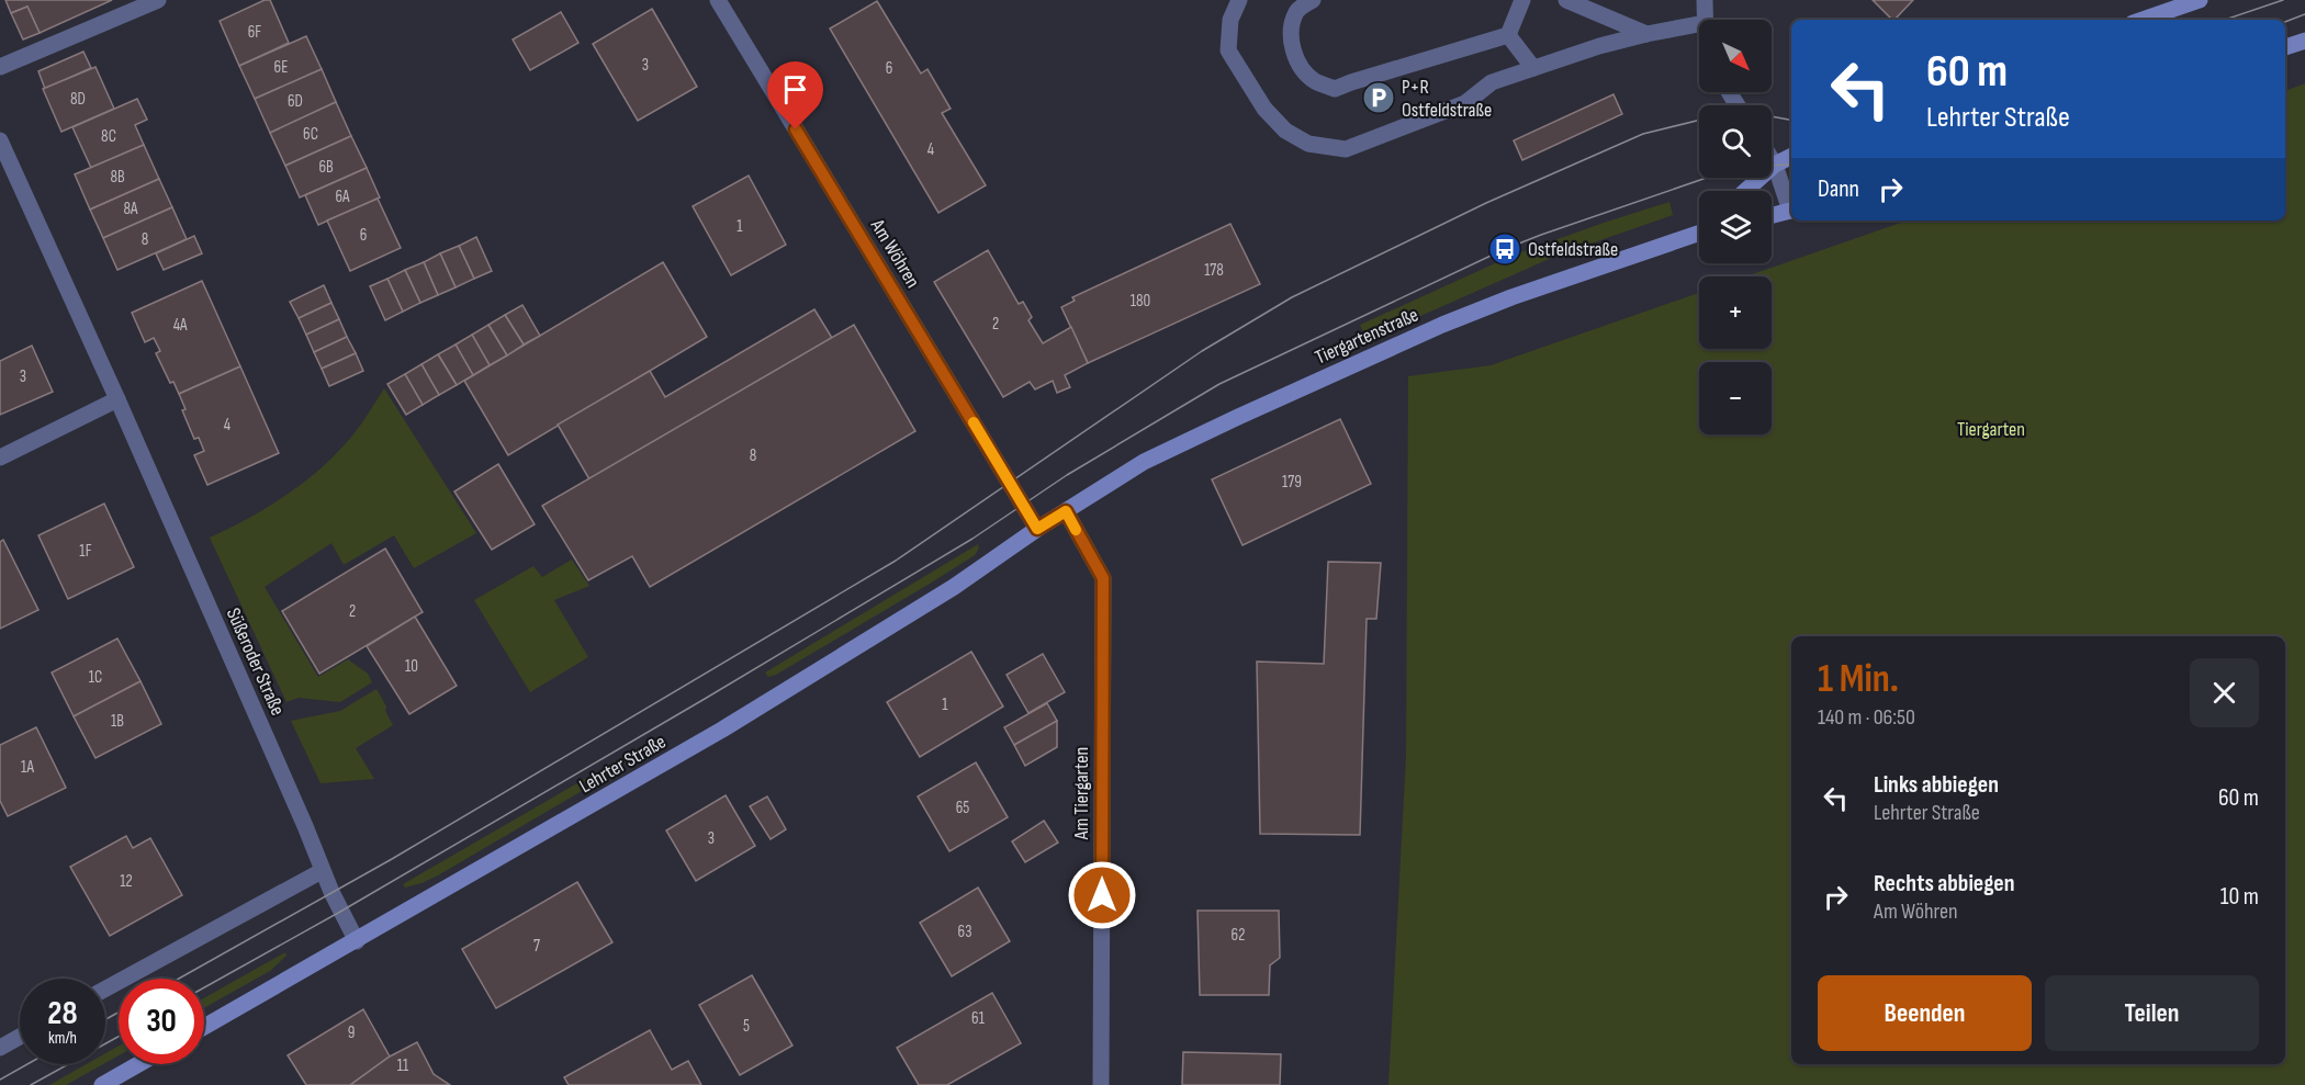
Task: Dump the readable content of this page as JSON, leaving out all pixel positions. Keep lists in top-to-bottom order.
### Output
{
  "streets": {
    "main road": ["Tiergartenstraße", "Lehrter Straße"],
    "street": ["Am Wöhren", "Süßeroder Straße", "Am Tiergarten"]
  },
  "crossings": [
    ["Am Wöhren", "Lehrter Straße"],
    ["Tiergartenstraße", "Lehrter Straße"],
    ["Tiergartenstraße", "Am Tiergarten"],
    ["Süßeroder Straße", "Lehrter Straße"],
    ["Lehrter Straße", "Am Tiergarten"]
  ],
  "parks": ["Tiergarten"],
  "places": {
    "parking": ["P+R Ostfeldstraße"],
    "bus stop": ["Ostfeldstraße"]
  },
  "house_numbers": [
    "6F",
    "3",
    "6E",
    "6",
    "8D",
    "6D",
    "6C",
    "8C",
    "4",
    "6B",
    "8B",
    "6A",
    "8A",
    "1",
    "6",
    "8",
    "178",
    "180",
    "2",
    "4A",
    "3",
    "4",
    "8",
    "179",
    "1F",
    "2",
    "10",
    "1C",
    "1",
    "1B",
    "1A",
    "65",
    "3",
    "12",
    "63",
    "62",
    "7",
    "61",
    "5",
    "9",
    "11"
  ],
  "north": "bottom right",
  "page": {
    "map_buttons": ["+", "−"],
    "turn": ["60 m", "Lehrter Straße"],
    "then": "Dann",
    "heading": ["1 Min.", "140 m · 06:50"],
    "list": [
      {
        "name": "Links abbiegen",
        "note": "Lehrter Straße",
        "value": "60 m"
      },
      {
        "name": "Rechts abbiegen",
        "note": "Am Wöhren",
        "value": "10 m"
      }
    ],
    "buttons": ["Beenden", "Teilen"],
    "speed": "28 km/h",
    "limit": "30"
  }
}
